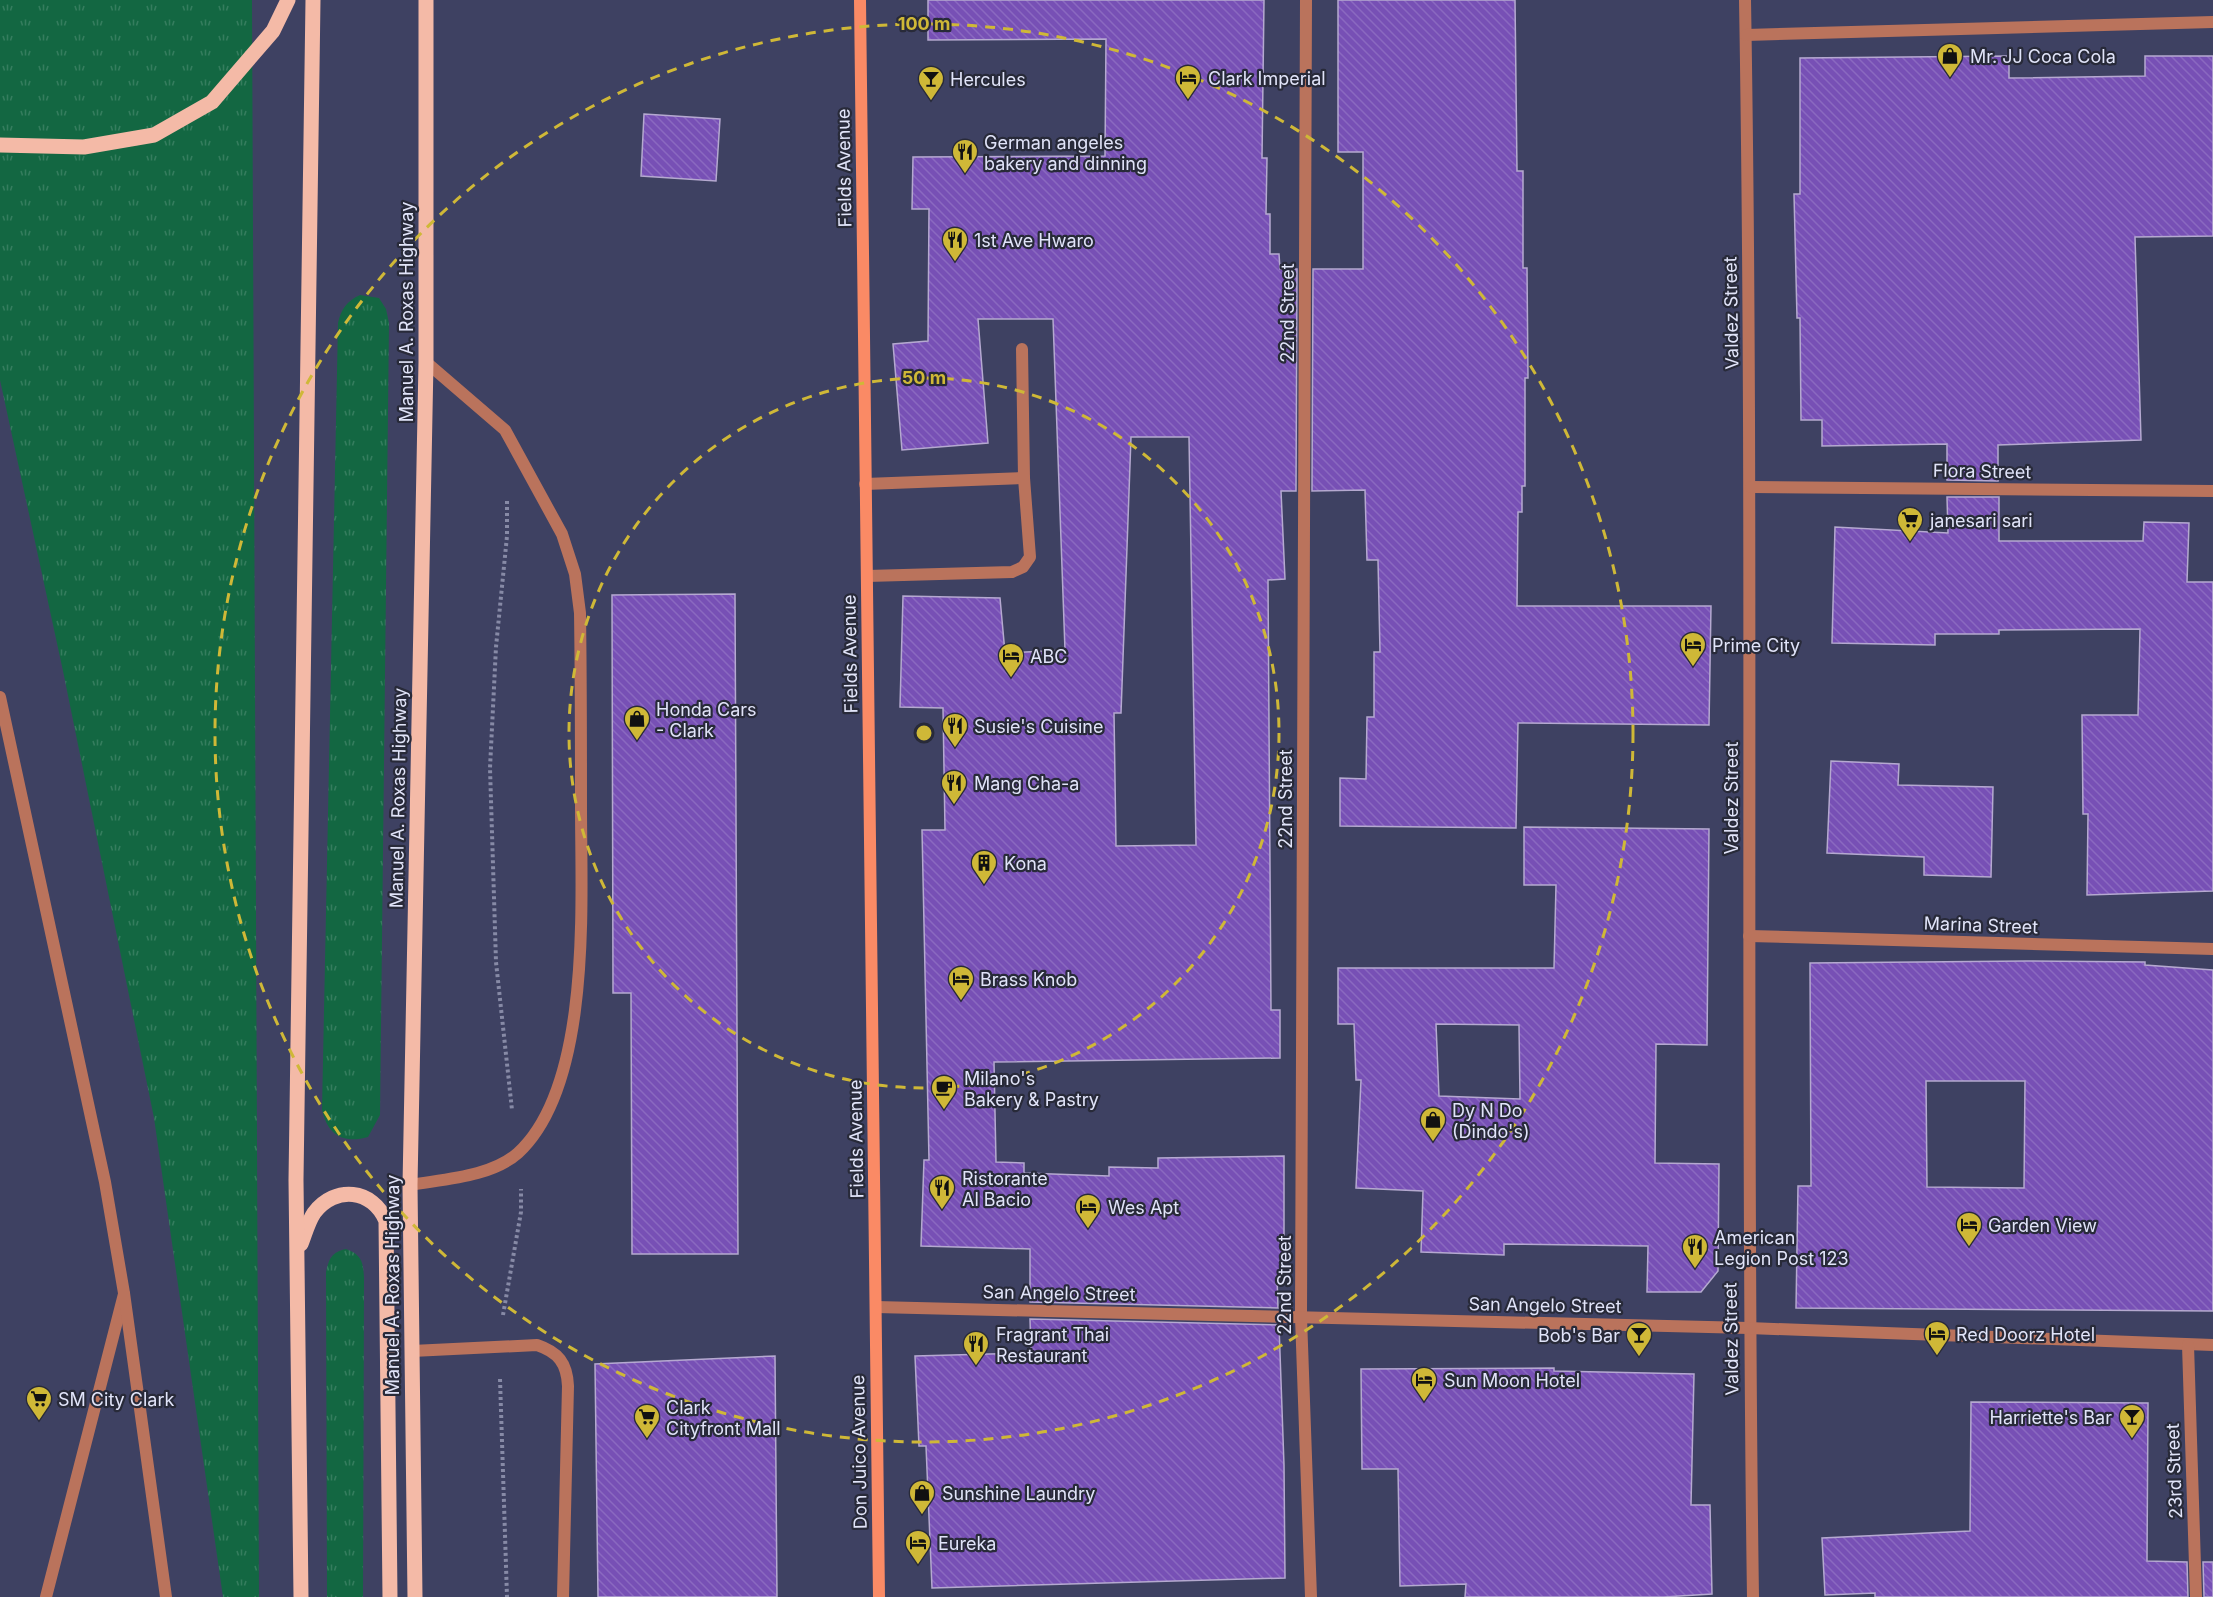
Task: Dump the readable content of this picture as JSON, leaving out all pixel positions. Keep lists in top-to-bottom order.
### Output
{
  "streets": {
    "main road": ["Fields Avenue", "Manuel A. Roxas Highway", "Don Juico Avenue"],
    "street": [
      "22nd Street",
      "Valdez Street",
      "Flora Street",
      "Marina Street",
      "San Angelo Street",
      "23rd Street"
    ]
  },
  "crossings": [
    ["Fields Avenue", "San Angelo Street"],
    ["Fields Avenue", "Don Juico Avenue"],
    ["22nd Street", "San Angelo Street"],
    ["Valdez Street", "Flora Street"],
    ["Valdez Street", "Marina Street"],
    ["Valdez Street", "San Angelo Street"],
    ["San Angelo Street", "Don Juico Avenue"],
    ["San Angelo Street", "23rd Street"]
  ],
  "places": {
    "shop": [
      "Mr. JJ Coca Cola",
      "Honda Cars - Clark",
      "Dy N Do (Dindo's)",
      "Sunshine Laundry"
    ],
    "hotel": [
      "Clark Imperial",
      "Prime City",
      "ABC",
      "Brass Knob",
      "Wes Apt",
      "Garden View",
      "Red Doorz Hotel",
      "Sun Moon Hotel",
      "Eureka"
    ],
    "bar": ["Hercules", "Bob's Bar", "Harriette's Bar"],
    "restaurant": [
      "German angeles bakery and dinning",
      "1st Ave Hwaro",
      "Susie's Cuisine",
      "Mang Cha-a",
      "Ristorante Al Bacio",
      "American Legion Post 123",
      "Fragrant Thai Restaurant"
    ],
    "supermarket": ["janesari sari", "SM City Clark", "Clark Cityfront Mall"],
    "building": ["Kona"],
    "cafe": ["Milano's Bakery & Pastry"]
  },
  "rings": ["100 m", "50 m"]
}
